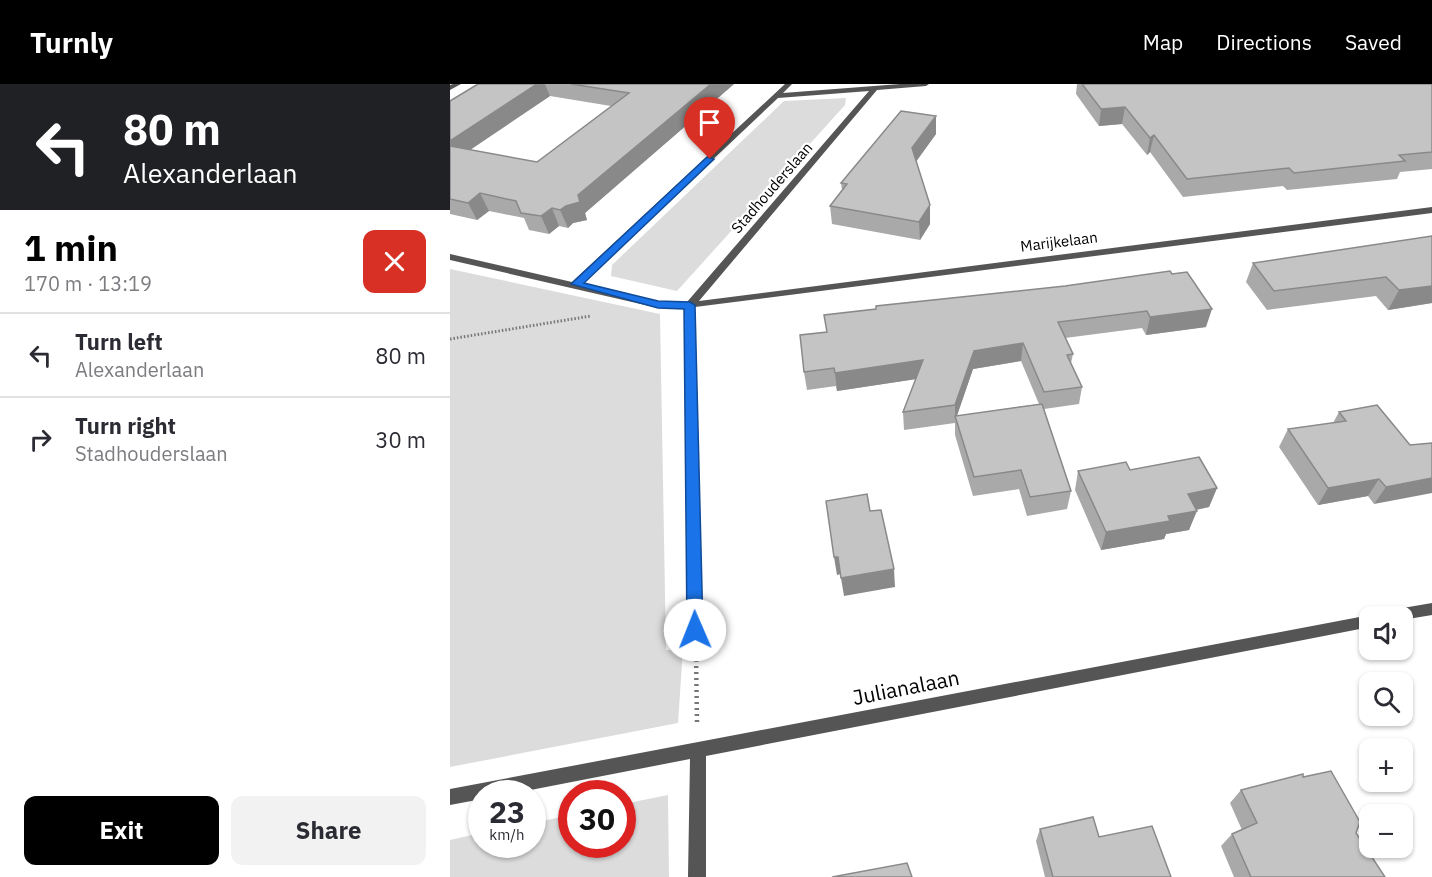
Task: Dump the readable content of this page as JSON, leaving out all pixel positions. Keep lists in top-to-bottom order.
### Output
{
  "streets": {
    "street": ["Stadhouderslaan", "Marijkelaan", "Julianalaan"]
  },
  "crossings": [
    ["Stadhouderslaan", "Marijkelaan"]
  ],
  "page": {
    "header": "Turnly",
    "nav": ["Map", "Directions", "Saved"],
    "turn": ["80 m", "Alexanderlaan"],
    "heading": ["1 min", "170 m · 13:19"],
    "list": [
      {
        "name": "Turn left",
        "note": "Alexanderlaan",
        "value": "80 m"
      },
      {
        "name": "Turn right",
        "note": "Stadhouderslaan",
        "value": "30 m"
      }
    ],
    "map_buttons": ["+", "−"],
    "speed": "23 km/h",
    "limit": "30",
    "buttons": ["Exit", "Share"]
  }
}
